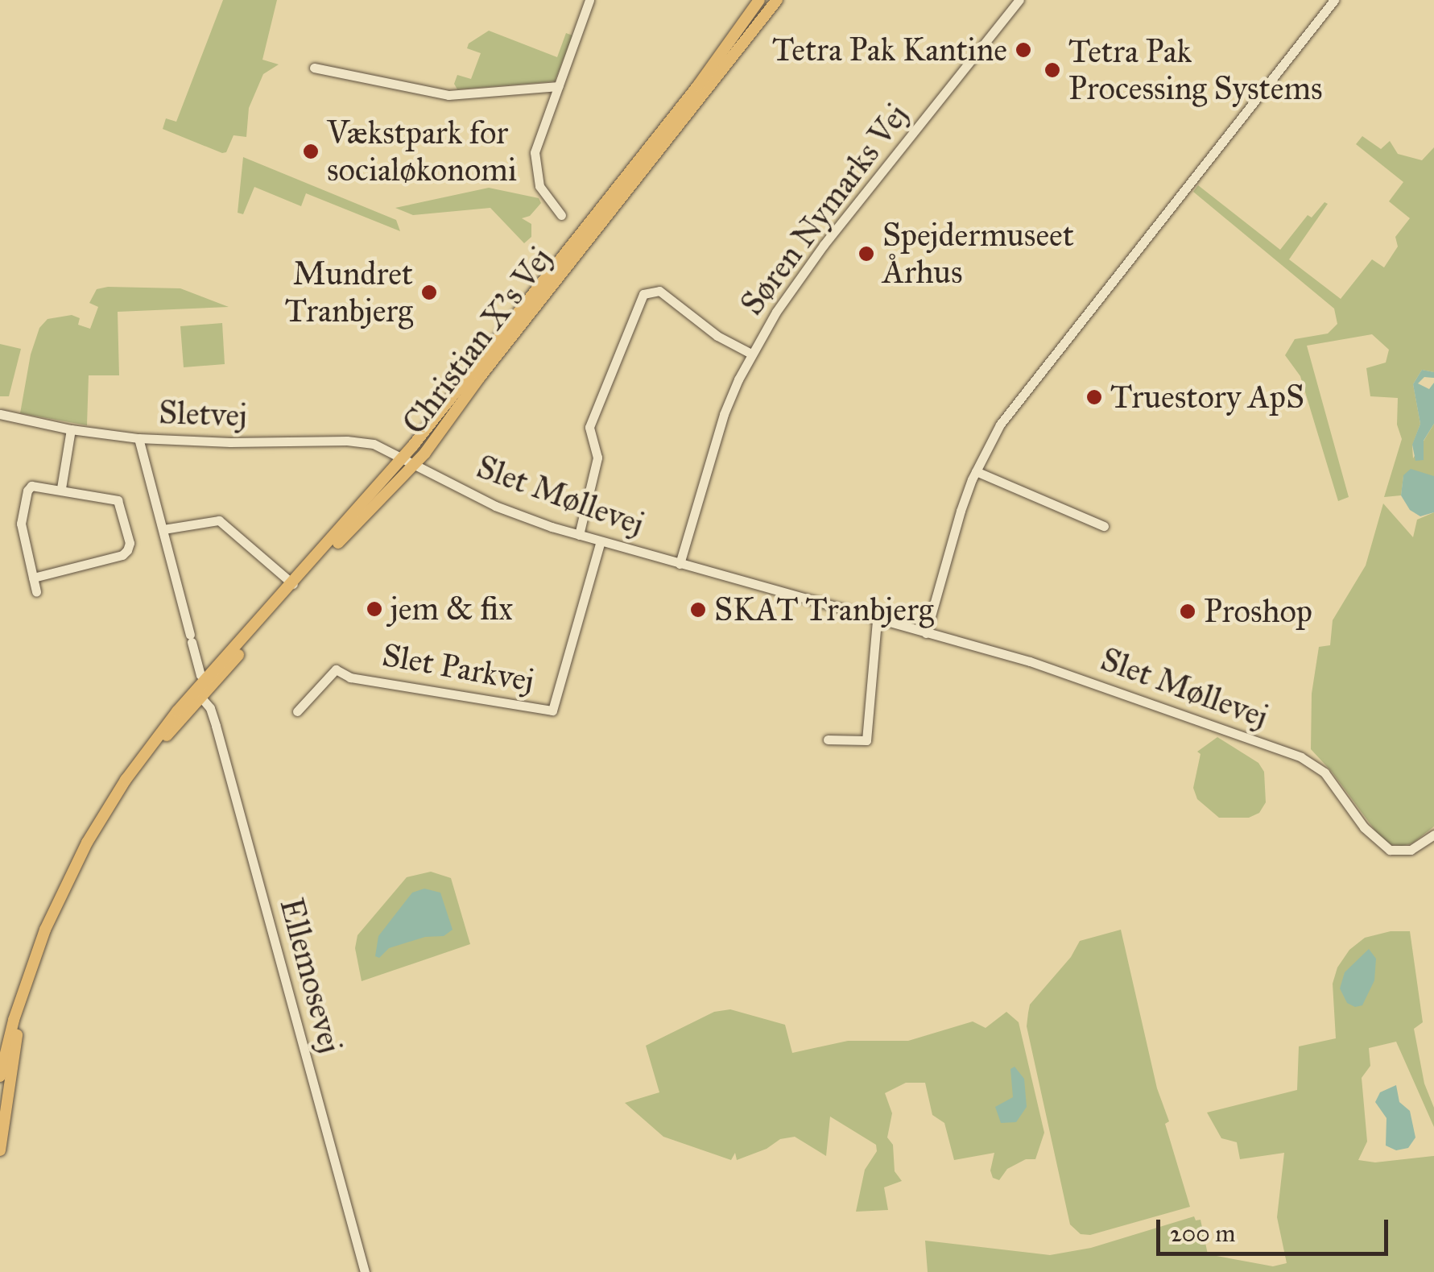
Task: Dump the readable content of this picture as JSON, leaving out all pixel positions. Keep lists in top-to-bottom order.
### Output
{
  "streets": {
    "main road": ["Christian X's Vej"],
    "street": [
      "Søren Nymarks Vej",
      "Sletvej",
      "Slet Møllevej",
      "Slet Parkvej",
      "Ellemosevej"
    ]
  },
  "crossings": [
    ["Søren Nymarks Vej", "Slet Møllevej"],
    ["Christian X's Vej", "Sletvej"],
    ["Christian X's Vej", "Slet Møllevej"],
    ["Christian X's Vej", "Ellemosevej"],
    ["Sletvej", "Slet Møllevej"],
    ["Slet Møllevej", "Slet Parkvej"]
  ],
  "places": [
    "Tetra Pak Kantine",
    "Tetra Pak Processing Systems",
    "Vækstpark for socialøkonomi",
    "Spejdermuseet Århus",
    "Mundret Tranbjerg",
    "Truestory ApS",
    "jem & fix",
    "SKAT Tranbjerg",
    "Proshop"
  ],
  "scale_bar": "200 m"
}
